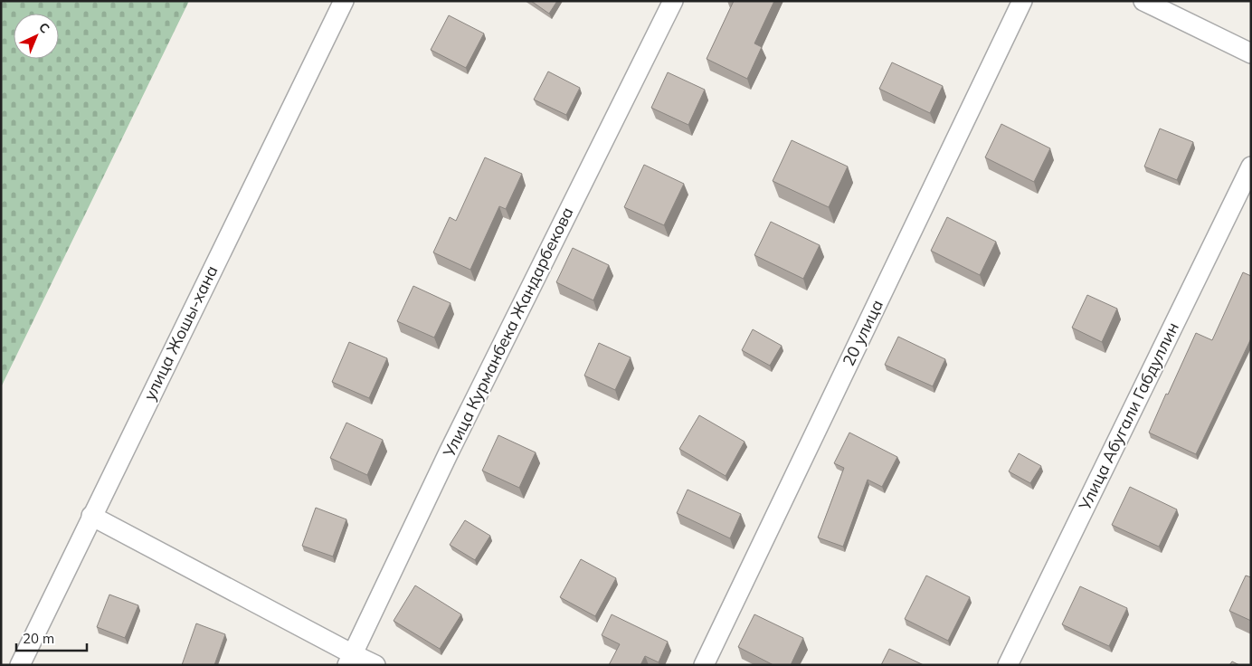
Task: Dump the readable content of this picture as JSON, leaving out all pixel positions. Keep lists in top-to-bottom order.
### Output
{
  "streets": {
    "street": [
      "Улица Курманбека Жандарбекова",
      "улица Жошы-хана",
      "20 улица",
      "Улица Абугали Габдуллин"
    ]
  },
  "scale_bar": "20 m",
  "north": "top right"
}
